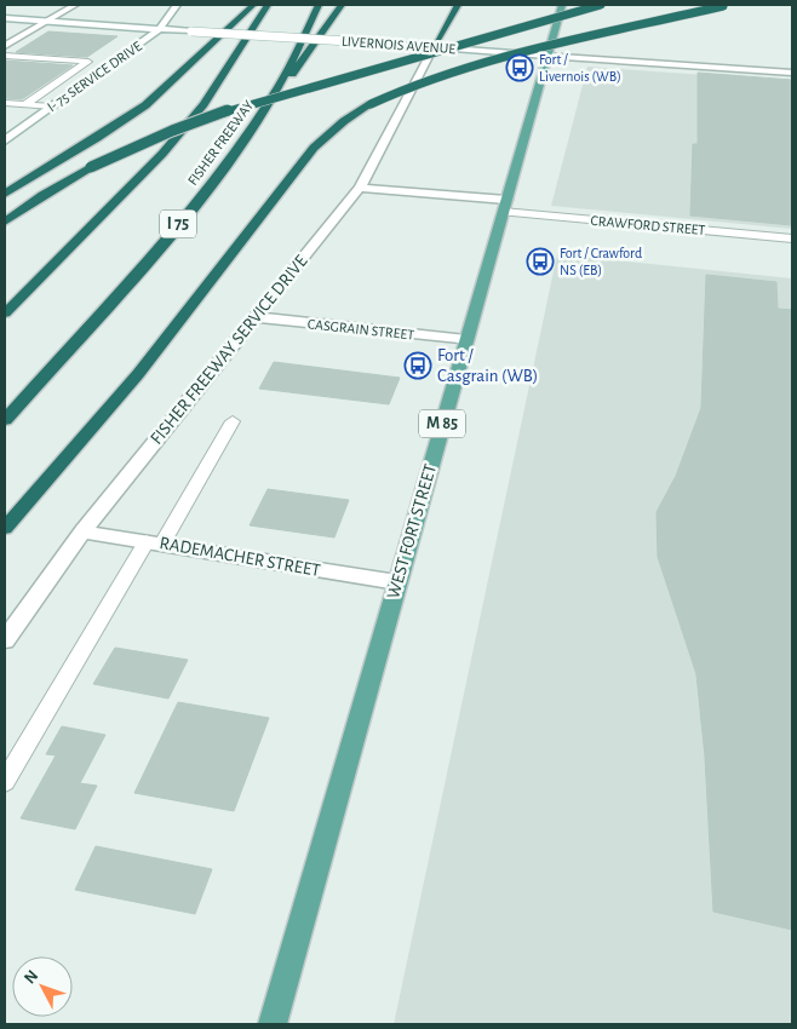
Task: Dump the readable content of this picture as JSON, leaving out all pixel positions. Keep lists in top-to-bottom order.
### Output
{
  "streets": {
    "highway": ["FISHER FREEWAY", "I 75"],
    "main road": ["M 85", "WEST FORT STREET"],
    "street": [
      "LIVERNOIS AVENUE",
      "I- 75 SERVICE DRIVE",
      "CASGRAIN STREET",
      "FISHER FREEWAY SERVICE DRIVE",
      "RADEMACHER STREET"
    ],
    "lane": ["CRAWFORD STREET"]
  },
  "crossings": [
    ["LIVERNOIS AVENUE", "I- 75 SERVICE DRIVE"],
    ["LIVERNOIS AVENUE", "FISHER FREEWAY SERVICE DRIVE"],
    ["LIVERNOIS AVENUE", "WEST FORT STREET"],
    ["CRAWFORD STREET", "WEST FORT STREET"],
    ["CASGRAIN STREET", "FISHER FREEWAY SERVICE DRIVE"],
    ["CASGRAIN STREET", "WEST FORT STREET"],
    ["FISHER FREEWAY SERVICE DRIVE", "RADEMACHER STREET"],
    ["WEST FORT STREET", "RADEMACHER STREET"]
  ],
  "places": {
    "bus stop": ["Fort / Livernois (WB)", "Fort / Crawford NS (EB)", "Fort / Casgrain (WB)"]
  },
  "north": "top left"
}
